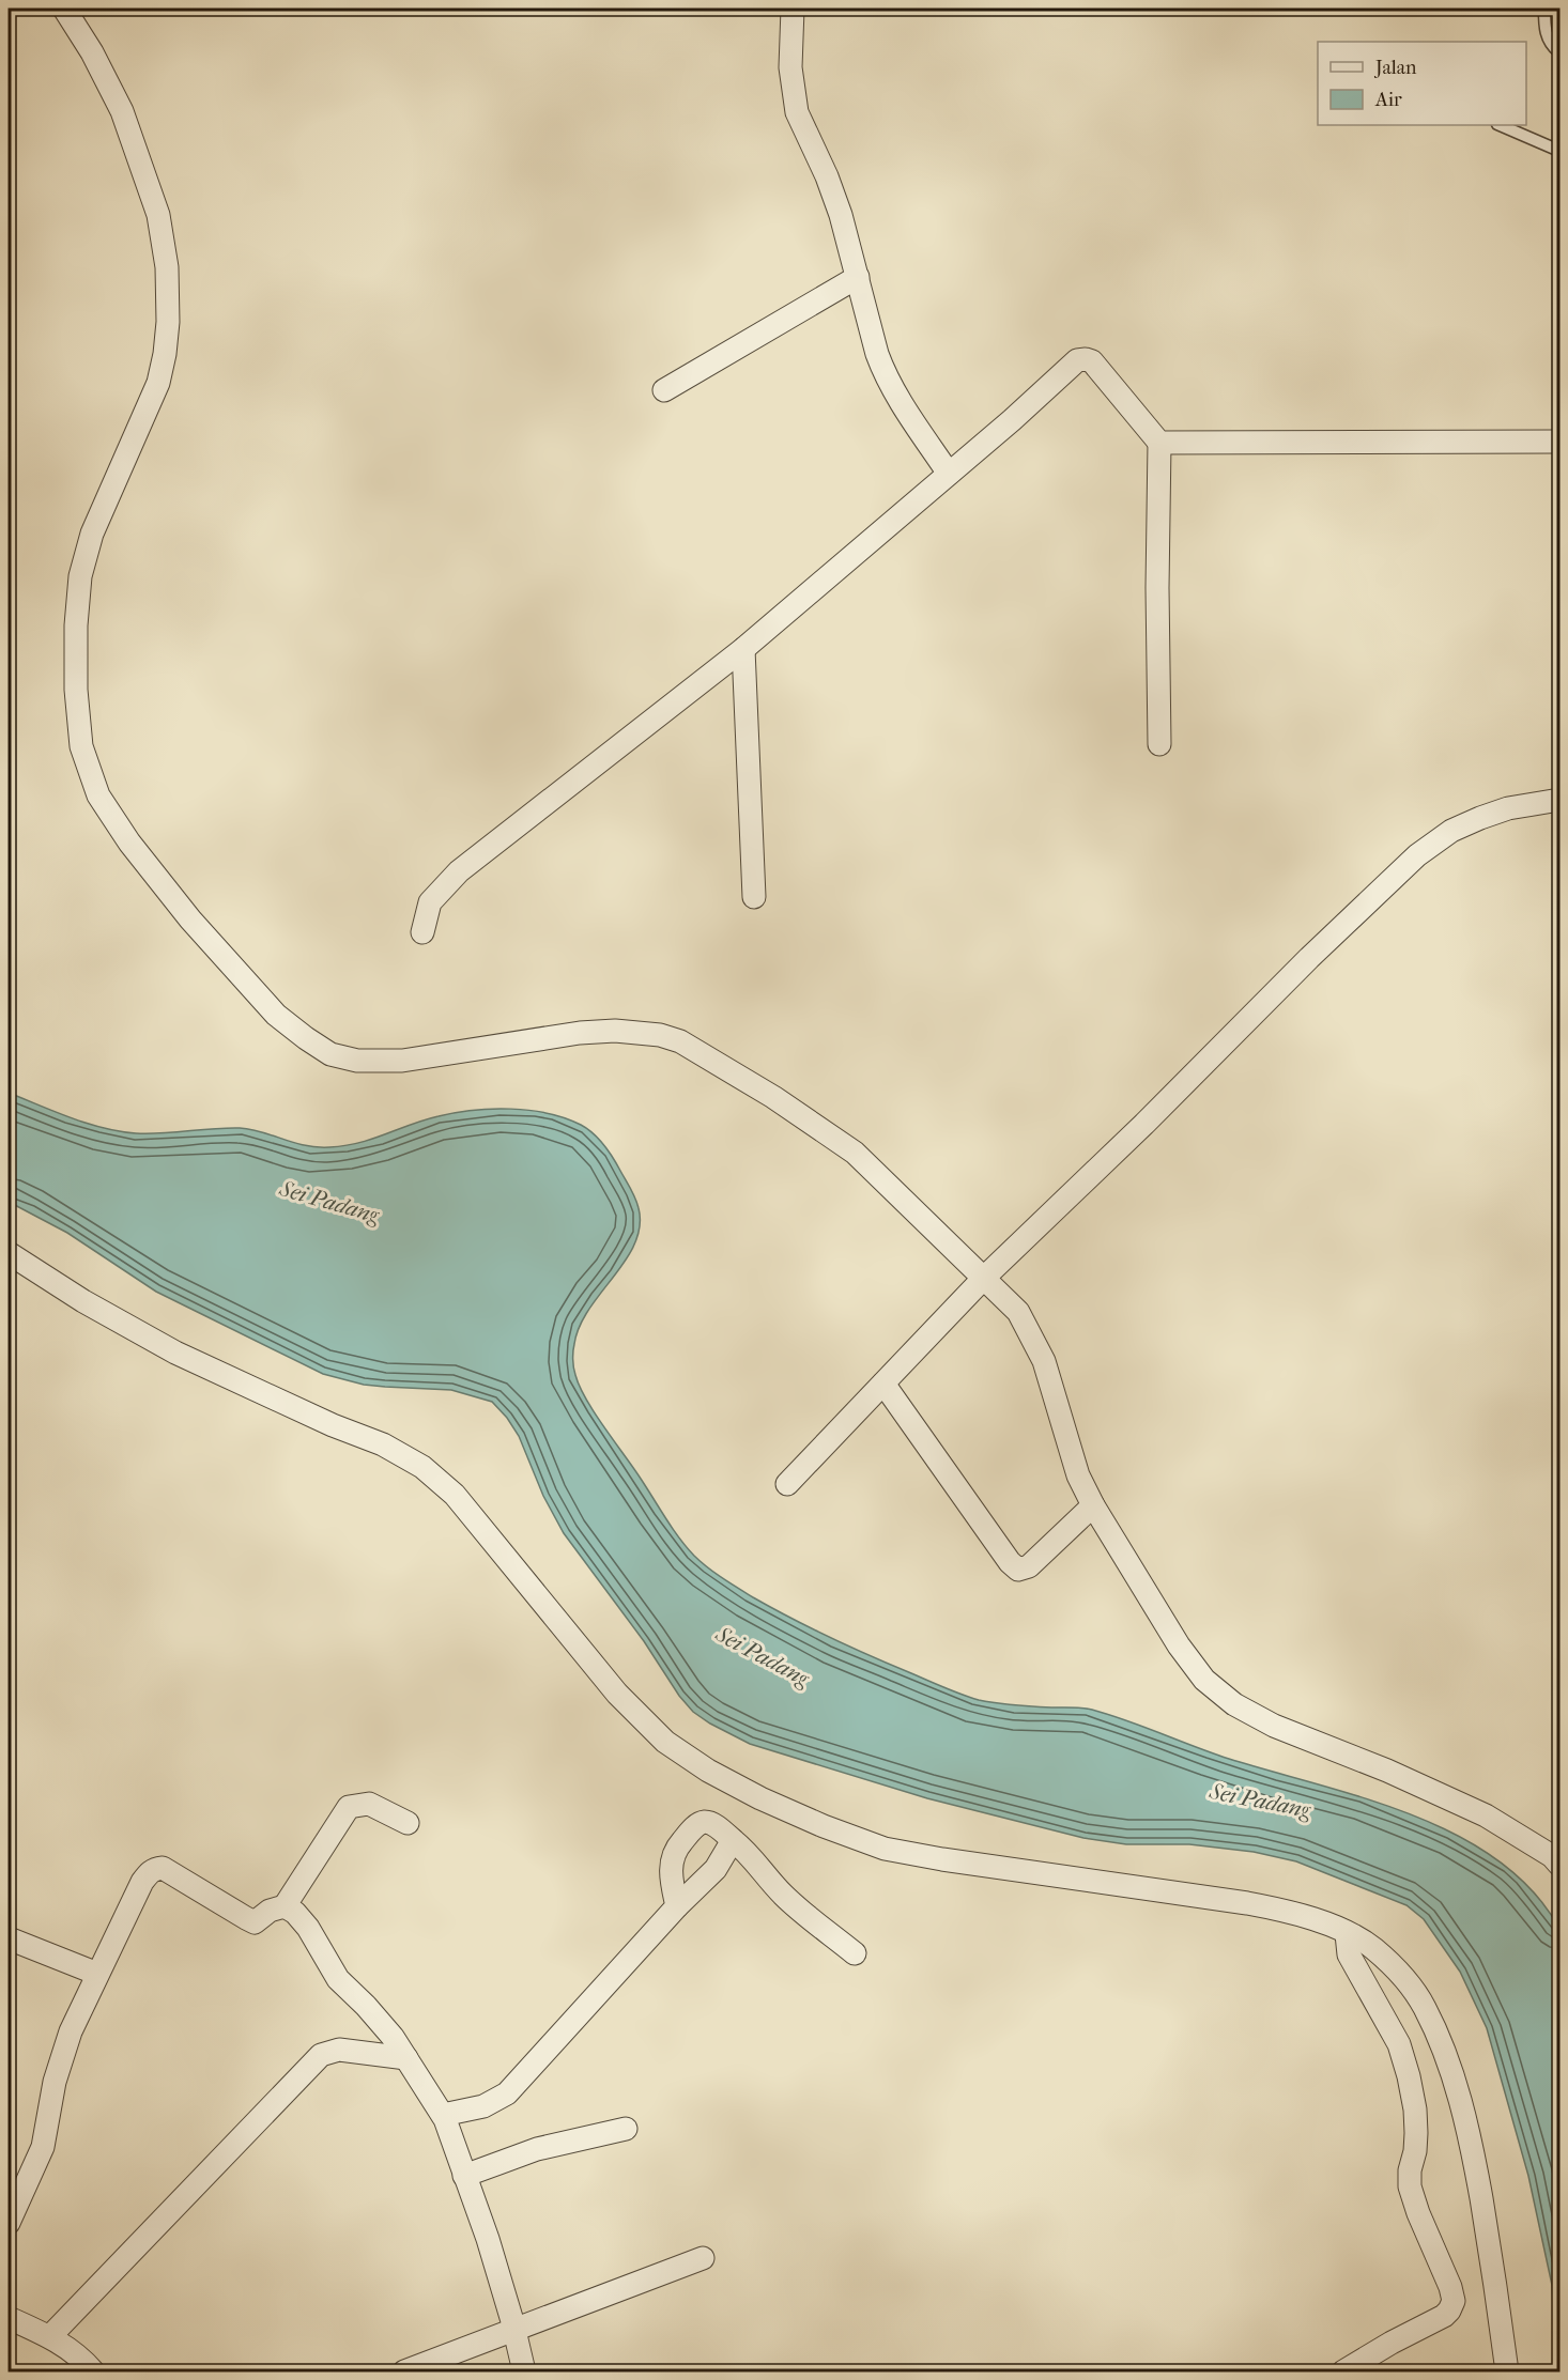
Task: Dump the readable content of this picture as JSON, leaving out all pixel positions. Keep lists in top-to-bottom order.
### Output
{
  "water": ["Sei Padang"],
  "legend": ["Jalan", "Air"]
}
